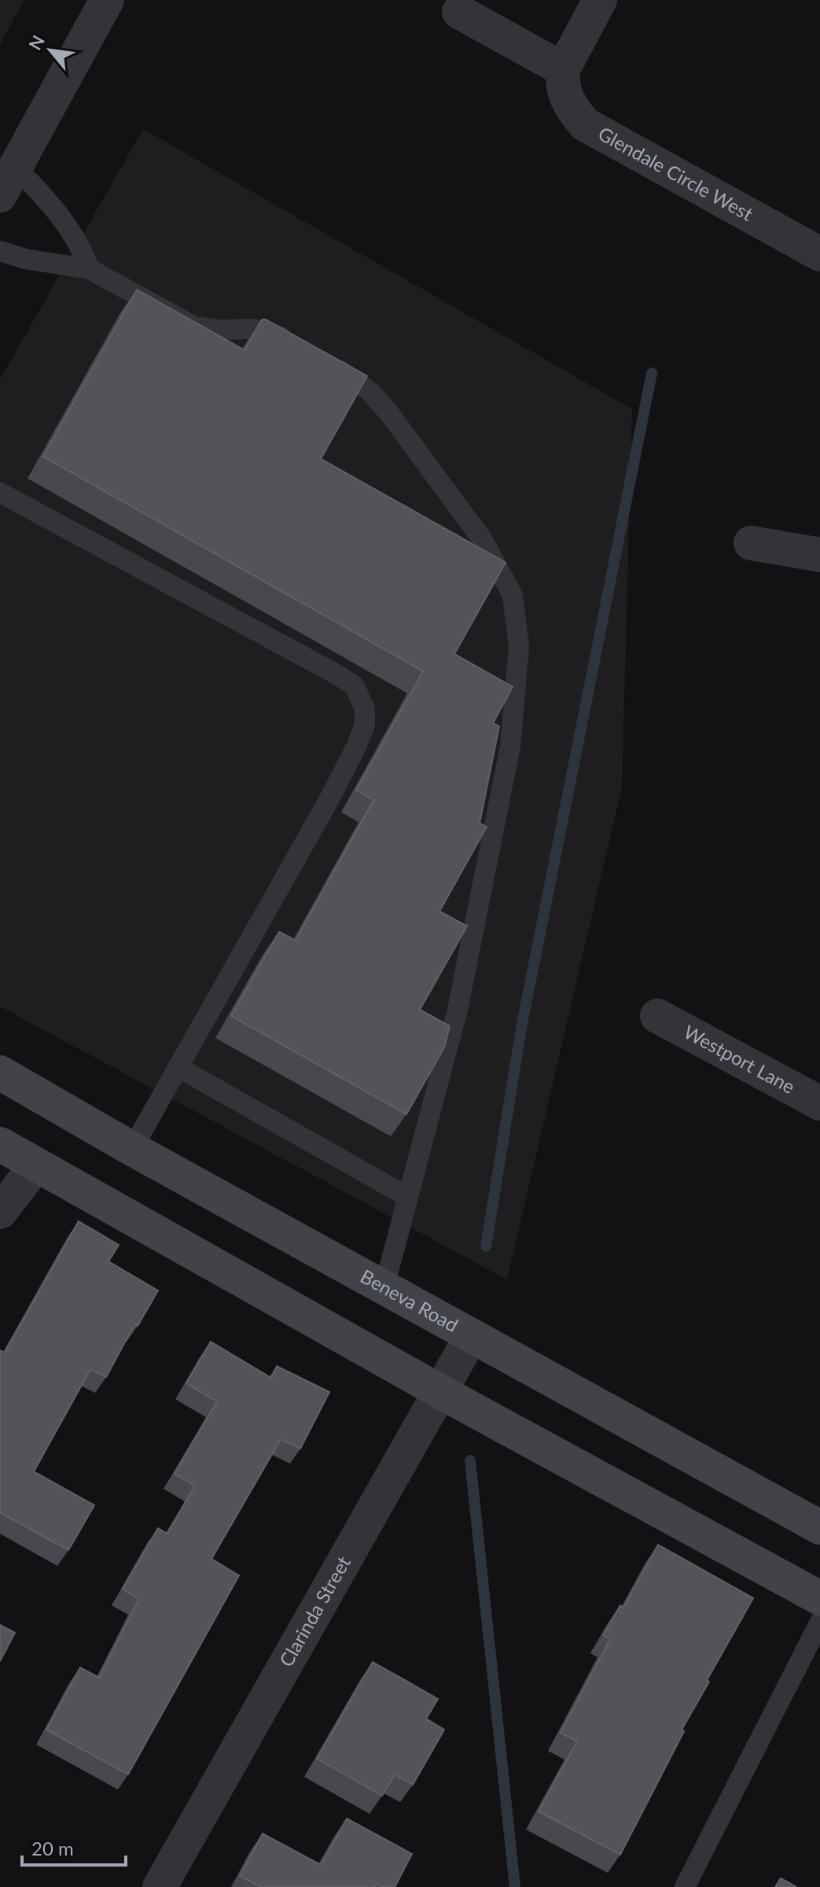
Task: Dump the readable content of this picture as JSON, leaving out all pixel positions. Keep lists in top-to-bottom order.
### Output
{
  "streets": {
    "main road": ["Beneva Road"],
    "street": ["Glendale Circle West", "Westport Lane", "Clarinda Street"]
  },
  "crossings": [
    ["Beneva Road", "Clarinda Street"]
  ],
  "scale_bar": "20 m",
  "north": "top left"
}
